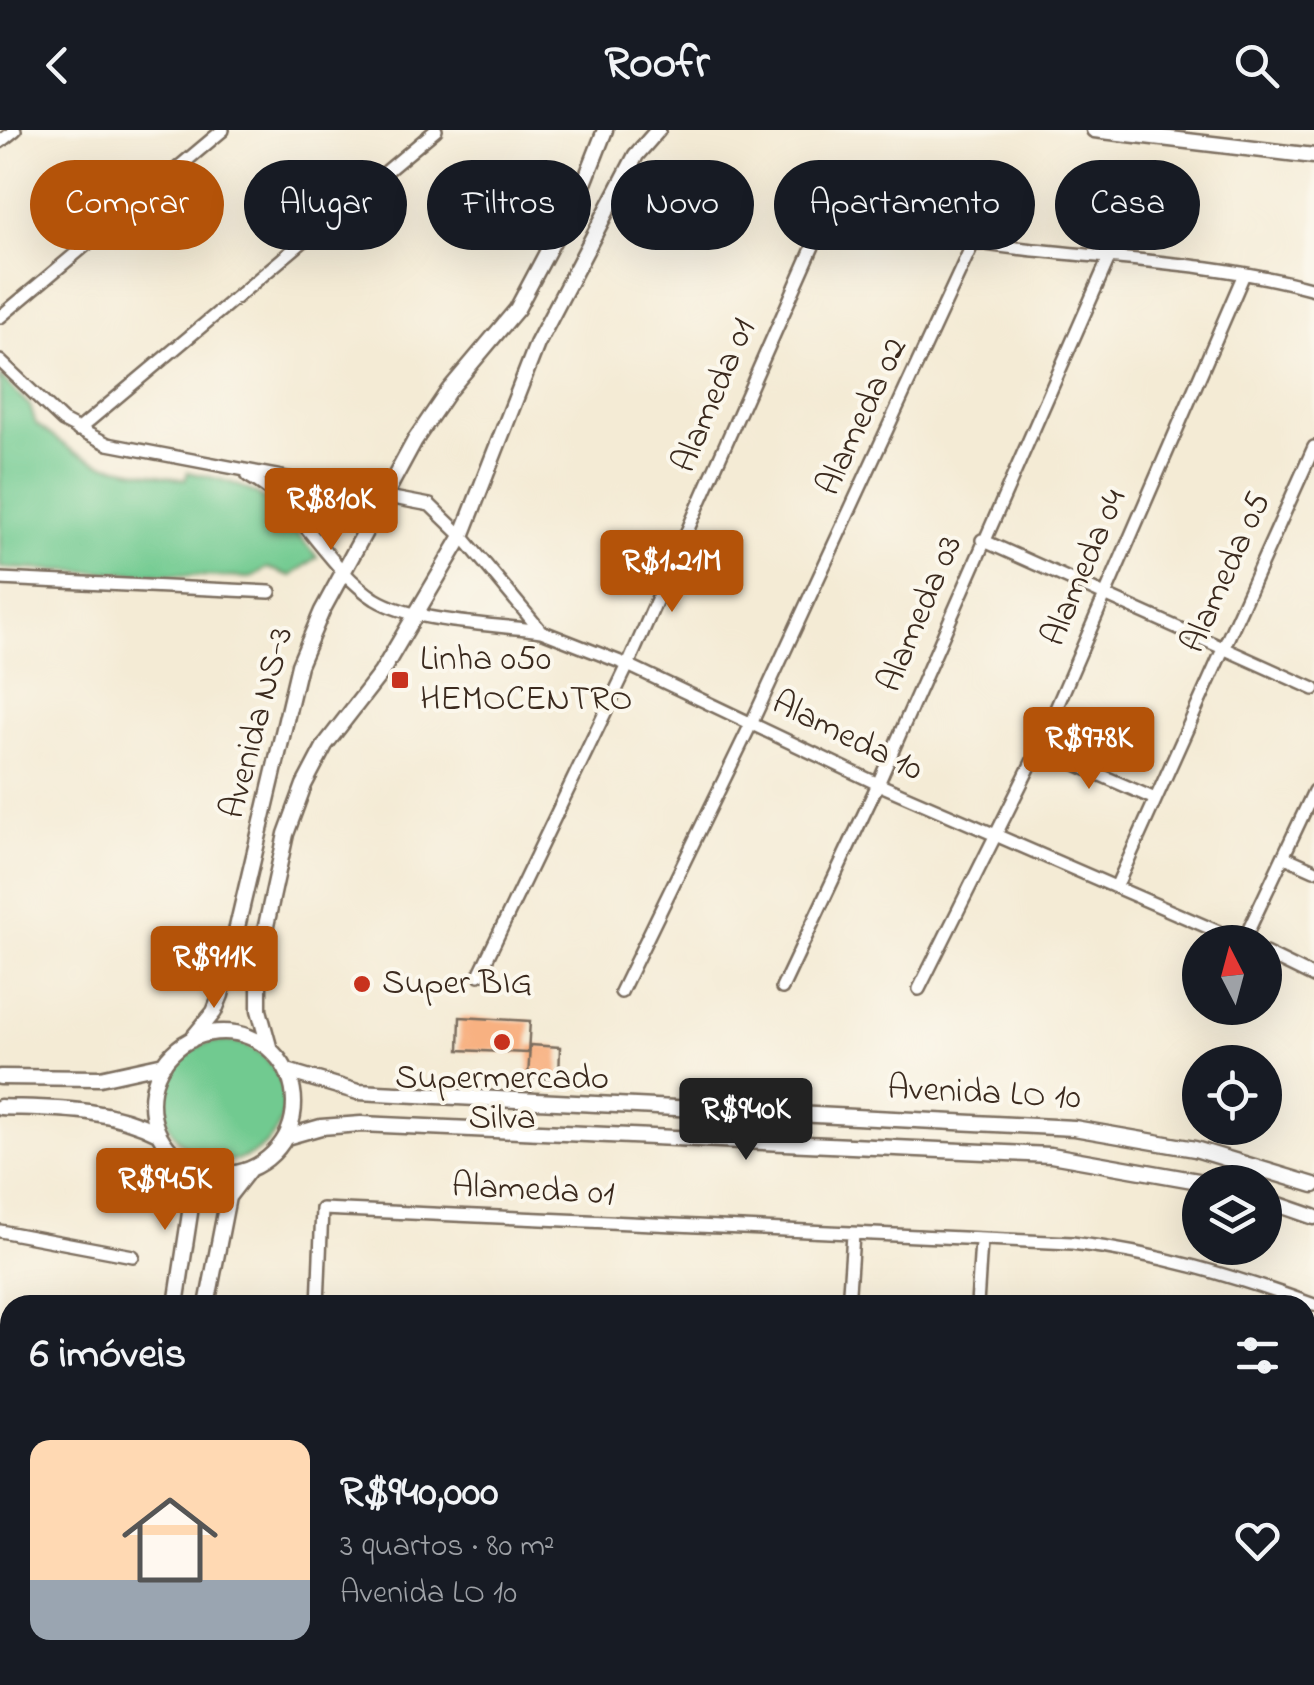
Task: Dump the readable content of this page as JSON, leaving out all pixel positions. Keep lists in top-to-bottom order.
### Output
{
  "streets": {
    "street": [
      "Alameda 01",
      "Alameda 02",
      "Alameda 04",
      "Alameda 05",
      "Alameda 03",
      "Avenida NS-3",
      "Alameda 10",
      "Avenida LO 10"
    ]
  },
  "crossings": [
    ["Alameda 01", "Alameda 10"],
    ["Alameda 02", "Alameda 10"],
    ["Alameda 04", "Alameda 10"],
    ["Alameda 05", "Alameda 10"],
    ["Alameda 03", "Alameda 10"],
    ["Avenida NS-3", "Alameda 10"],
    ["Avenida NS-3", "Avenida LO 10"]
  ],
  "places": {
    "transit": ["Linha 050 HEMOCENTRO"],
    "other": ["Super BIG", "Supermercado Silva"]
  },
  "north": "top",
  "page": {
    "header": "Roofr",
    "chip": [
      "Comprar",
      "Alugar",
      "Filtros",
      "Novo",
      "Apartamento",
      "Casa"
    ],
    "price": [
      "R$810K",
      "R$1.21M",
      "R$978K",
      "R$911K",
      "R$940K",
      "R$945K"
    ],
    "heading": "6 imóveis",
    "list": [
      {
        "name": "R$940,000",
        "note": "3 quartos · 80 m² · Avenida LO 10"
      }
    ]
  }
}
